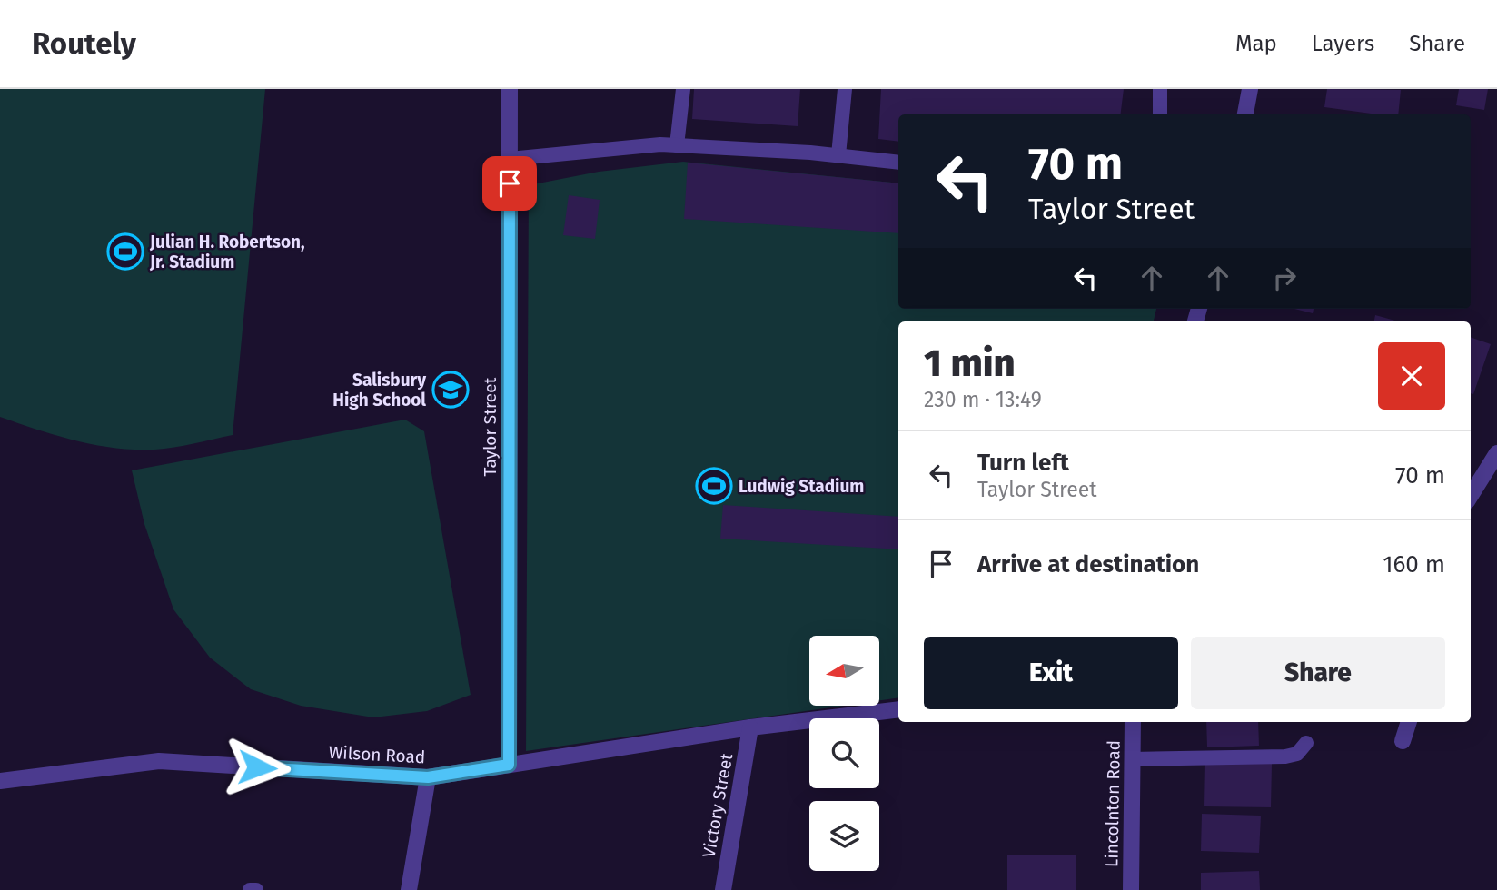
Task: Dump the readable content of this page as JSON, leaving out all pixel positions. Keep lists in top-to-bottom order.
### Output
{
  "streets": {
    "street": [
      "Taylor Street",
      "Wilson Road",
      "Lincolnton Road",
      "Victory Street"
    ]
  },
  "crossings": [
    ["Taylor Street", "Wilson Road"],
    ["Wilson Road", "Victory Street"]
  ],
  "places": {
    "sports": ["Julian H. Robertson, Jr. Stadium", "Ludwig Stadium"],
    "school or university": ["Salisbury High School"]
  },
  "north": "left",
  "page": {
    "header": "Routely",
    "nav": ["Map", "Layers", "Share"],
    "turn": ["70 m", "Taylor Street"],
    "heading": ["1 min", "230 m · 13:49"],
    "list": [
      {
        "name": "Turn left",
        "note": "Taylor Street",
        "value": "70 m"
      },
      {
        "name": "Arrive at destination",
        "value": "160 m"
      }
    ],
    "buttons": ["Exit", "Share"]
  }
}
